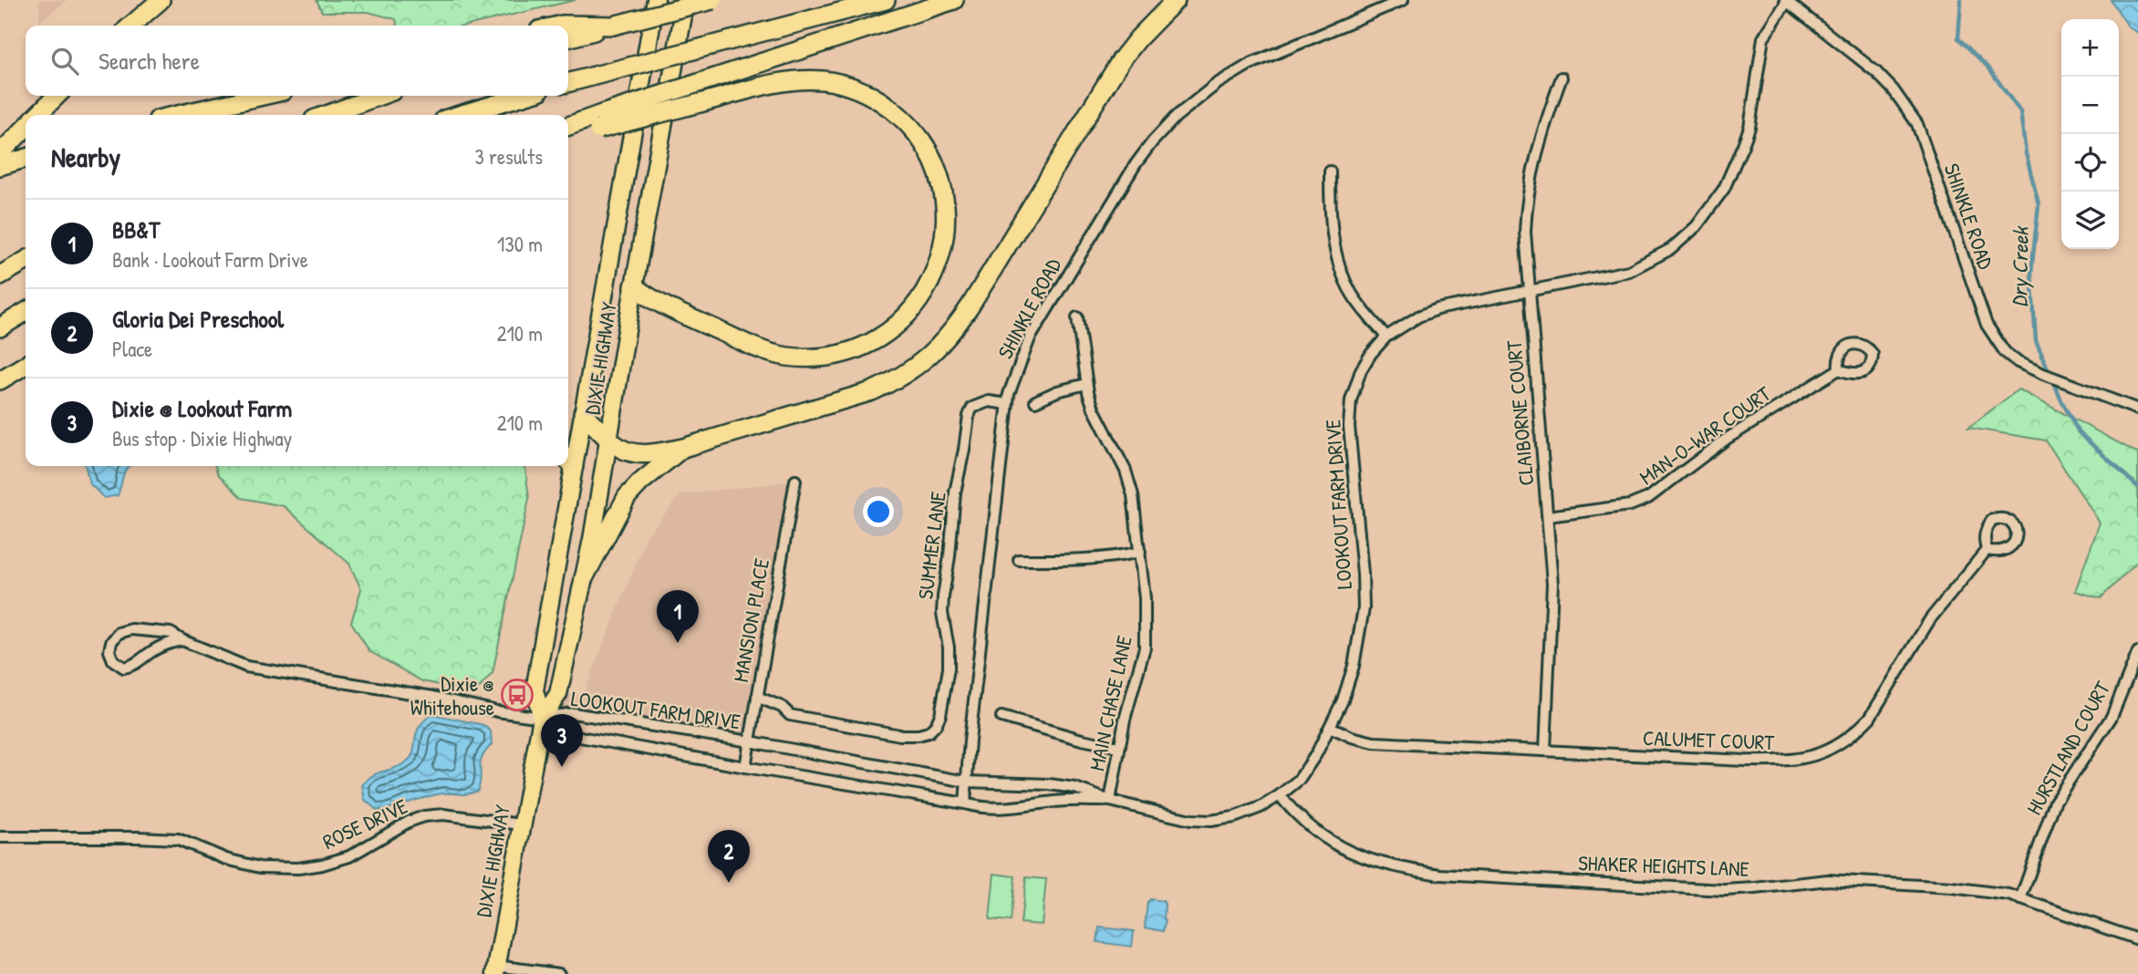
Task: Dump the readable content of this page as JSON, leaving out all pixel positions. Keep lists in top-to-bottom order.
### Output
{
  "streets": {
    "main road": ["DIXIE HIGHWAY"],
    "street": [
      "SHINKLE ROAD",
      "CLAIBORNE COURT",
      "MAN-O-WAR COURT",
      "LOOKOUT FARM DRIVE",
      "SUMMER LANE",
      "MANSION PLACE",
      "MAIN CHASE LANE",
      "CALUMET COURT",
      "HURSTLAND COURT",
      "ROSE DRIVE",
      "SHAKER HEIGHTS LANE"
    ]
  },
  "crossings": [
    ["SHINKLE ROAD", "LOOKOUT FARM DRIVE"],
    ["SHINKLE ROAD", "SUMMER LANE"],
    ["DIXIE HIGHWAY", "LOOKOUT FARM DRIVE"],
    ["DIXIE HIGHWAY", "ROSE DRIVE"],
    ["CLAIBORNE COURT", "MAN-O-WAR COURT"],
    ["CLAIBORNE COURT", "LOOKOUT FARM DRIVE"],
    ["CLAIBORNE COURT", "CALUMET COURT"],
    ["LOOKOUT FARM DRIVE", "MANSION PLACE"],
    ["LOOKOUT FARM DRIVE", "MAIN CHASE LANE"],
    ["LOOKOUT FARM DRIVE", "CALUMET COURT"],
    ["LOOKOUT FARM DRIVE", "SHAKER HEIGHTS LANE"],
    ["SUMMER LANE", "MANSION PLACE"],
    ["HURSTLAND COURT", "SHAKER HEIGHTS LANE"]
  ],
  "water": ["Dry Creek"],
  "places": {
    "bus stop": ["Dixie @ Whitehouse"]
  },
  "page": {
    "map_buttons": ["+", "−"],
    "search": "Search here",
    "heading": ["Nearby", "3 results"],
    "list": [
      {
        "mark": "1",
        "name": "BB&T",
        "note": "Bank · Lookout Farm Drive",
        "value": "130 m"
      },
      {
        "mark": "2",
        "name": "Gloria Dei Preschool",
        "note": "Place",
        "value": "210 m"
      },
      {
        "mark": "3",
        "name": "Dixie @ Lookout Farm",
        "note": "Bus stop · Dixie Highway",
        "value": "210 m"
      }
    ],
    "pins": ["1", "3", "2"]
  }
}
